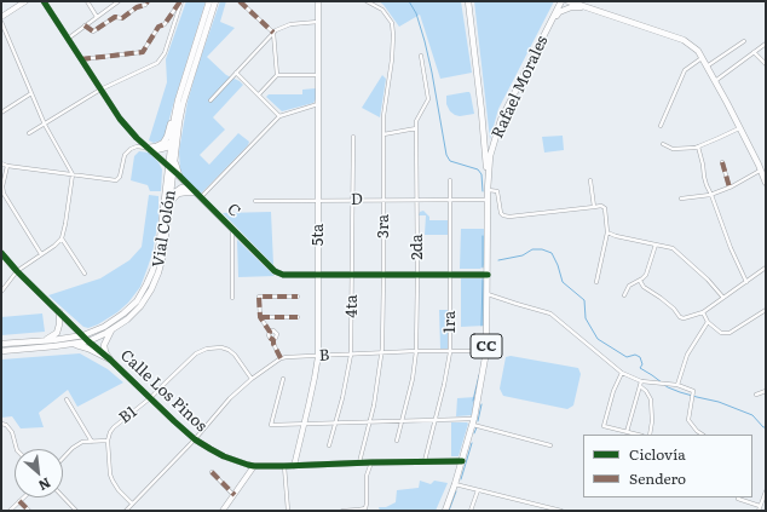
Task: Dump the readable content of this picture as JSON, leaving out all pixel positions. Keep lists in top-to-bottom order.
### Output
{
  "streets": {
    "main road": ["Rafael Morales", "Vial Colón", "CC"],
    "street": [
      "D",
      "C",
      "3ra",
      "5ta",
      "2da",
      "4ta",
      "1ra",
      "B",
      "Calle Los Pinos",
      "B1"
    ]
  },
  "crossings": [
    ["Rafael Morales", "CC"],
    ["D", "3ra"],
    ["D", "5ta"],
    ["D", "2da"],
    ["D", "4ta"],
    ["D", "1ra"],
    ["D", "CC"],
    ["C", "3ra"],
    ["C", "Vial Colón"],
    ["C", "5ta"],
    ["C", "2da"],
    ["C", "4ta"],
    ["C", "1ra"],
    ["C", "CC"],
    ["3ra", "B"],
    ["3ra", "Calle Los Pinos"],
    ["Vial Colón", "Calle Los Pinos"],
    ["5ta", "B"],
    ["5ta", "Calle Los Pinos"],
    ["2da", "B"],
    ["4ta", "B"],
    ["1ra", "B"],
    ["1ra", "Calle Los Pinos"],
    ["CC", "B"],
    ["CC", "Calle Los Pinos"],
    ["Calle Los Pinos", "B1"]
  ],
  "legend": ["Ciclovía", "Sendero"],
  "north": "bottom right"
}
